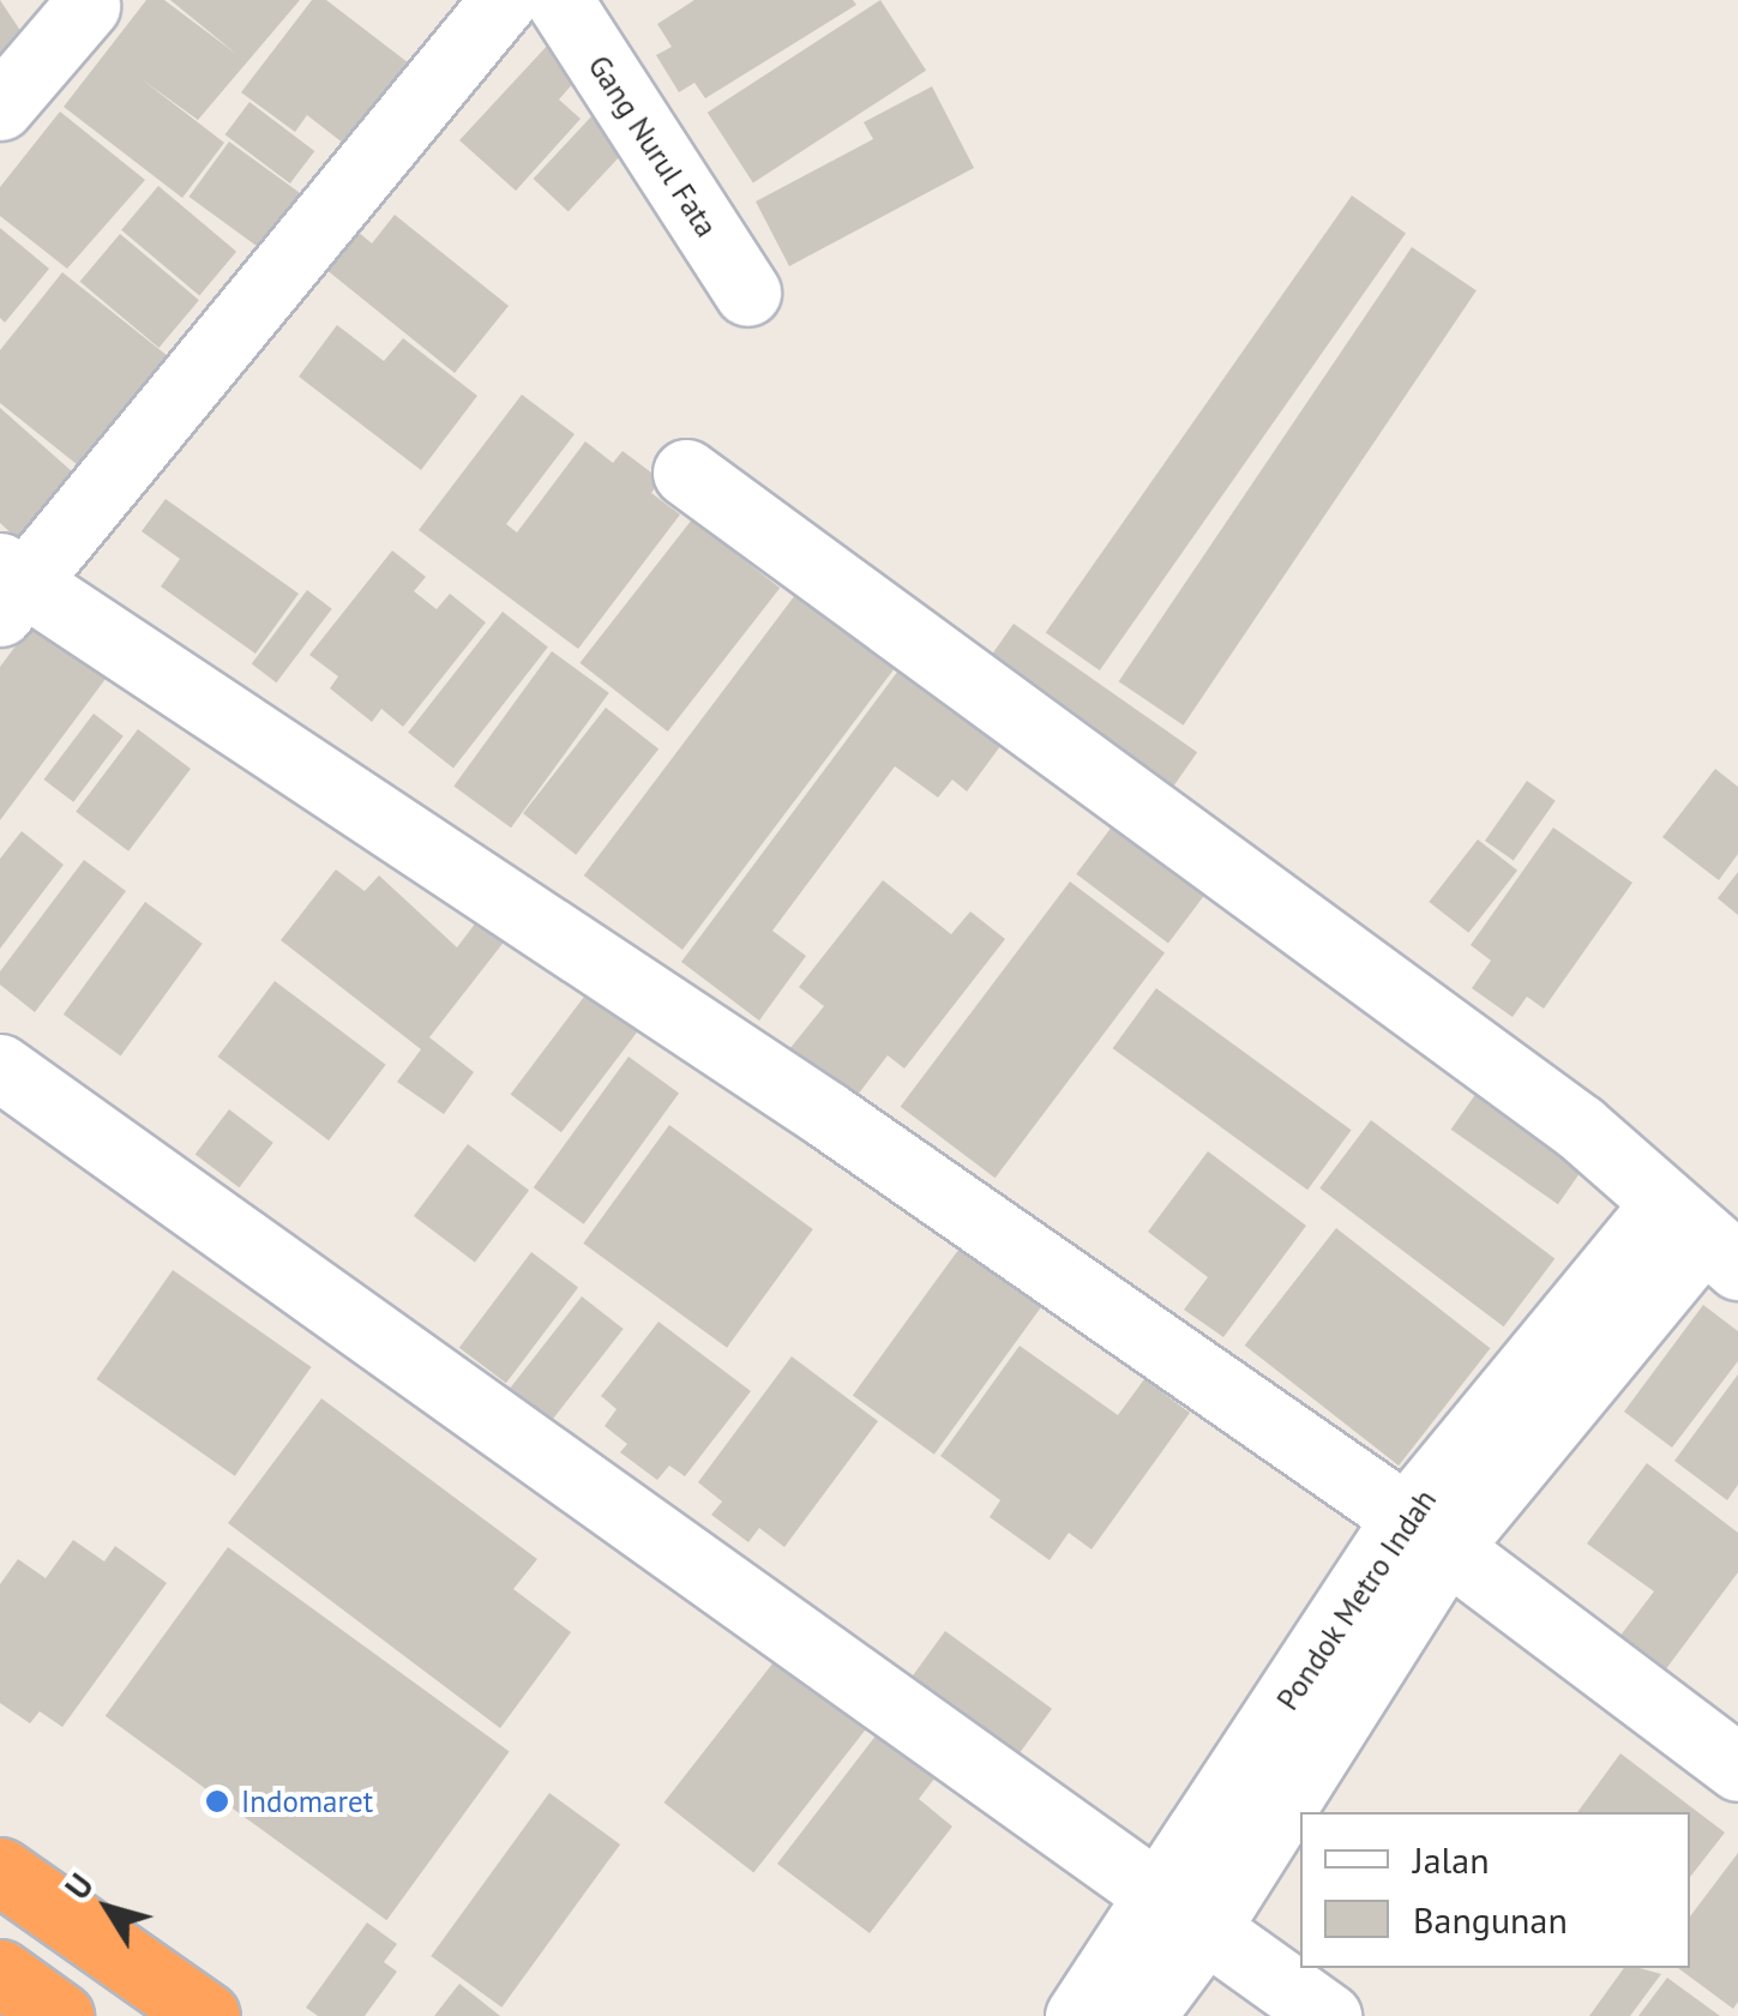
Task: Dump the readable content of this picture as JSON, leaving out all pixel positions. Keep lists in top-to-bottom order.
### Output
{
  "streets": {
    "street": ["Gang Nurul Fata", "Pondok Metro Indah"]
  },
  "places": ["Indomaret"],
  "legend": ["Jalan", "Bangunan"],
  "north": "top left"
}
